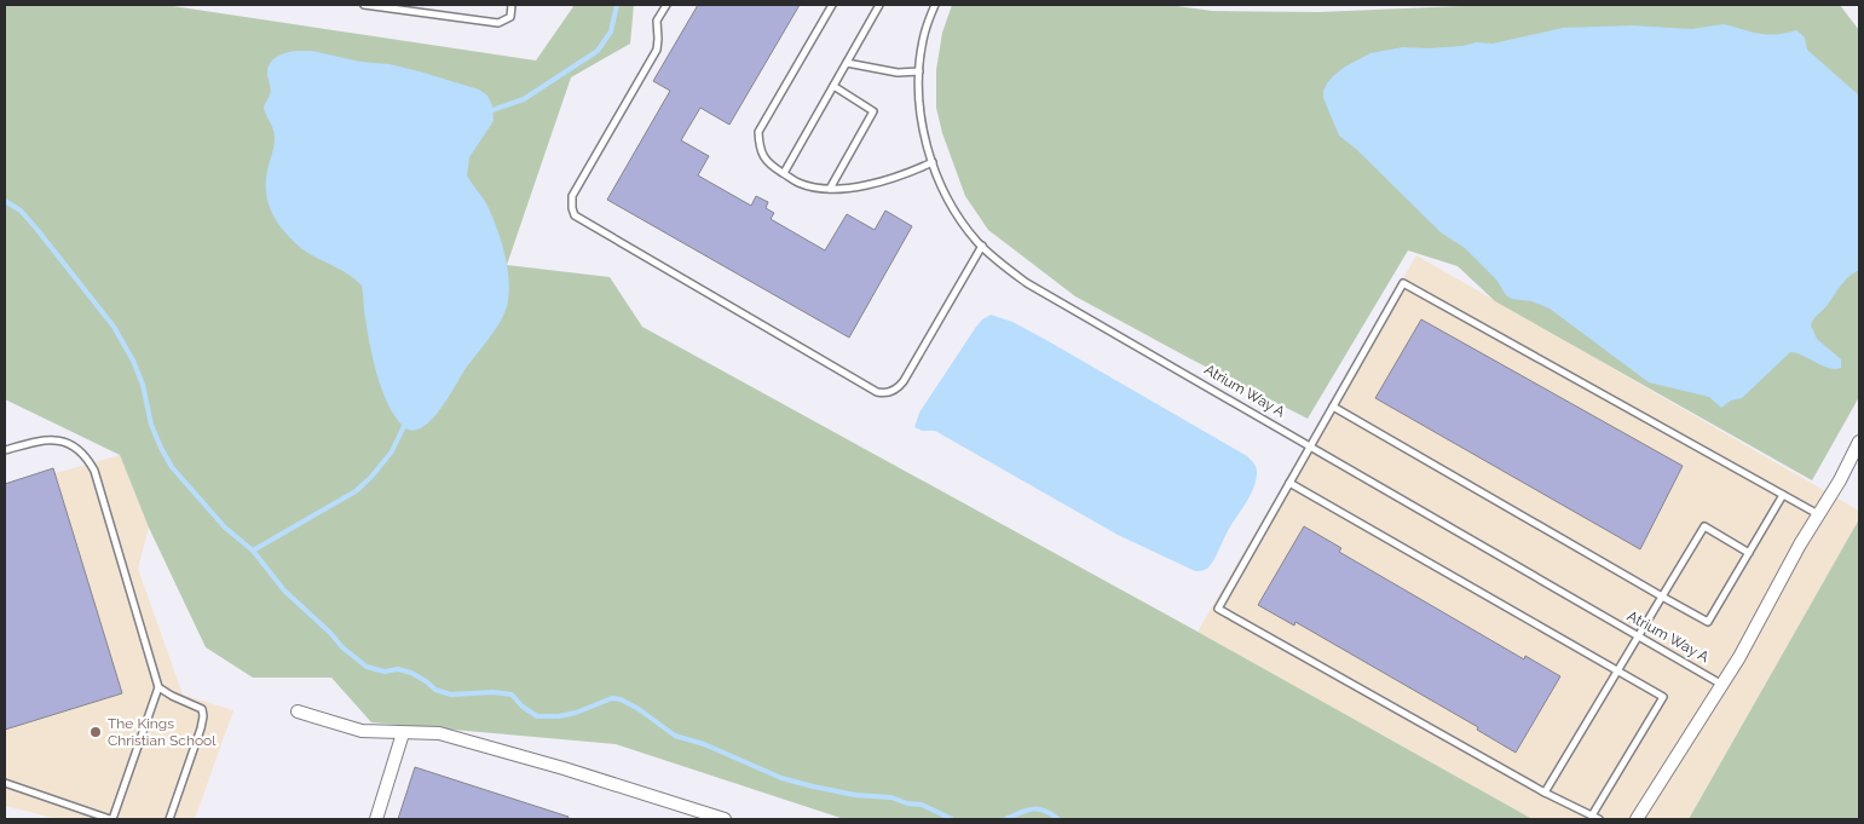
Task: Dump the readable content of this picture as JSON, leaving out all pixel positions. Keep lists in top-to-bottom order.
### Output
{
  "streets": {
    "lane": ["Atrium Way A"]
  },
  "places": ["The Kings Christian School"]
}
